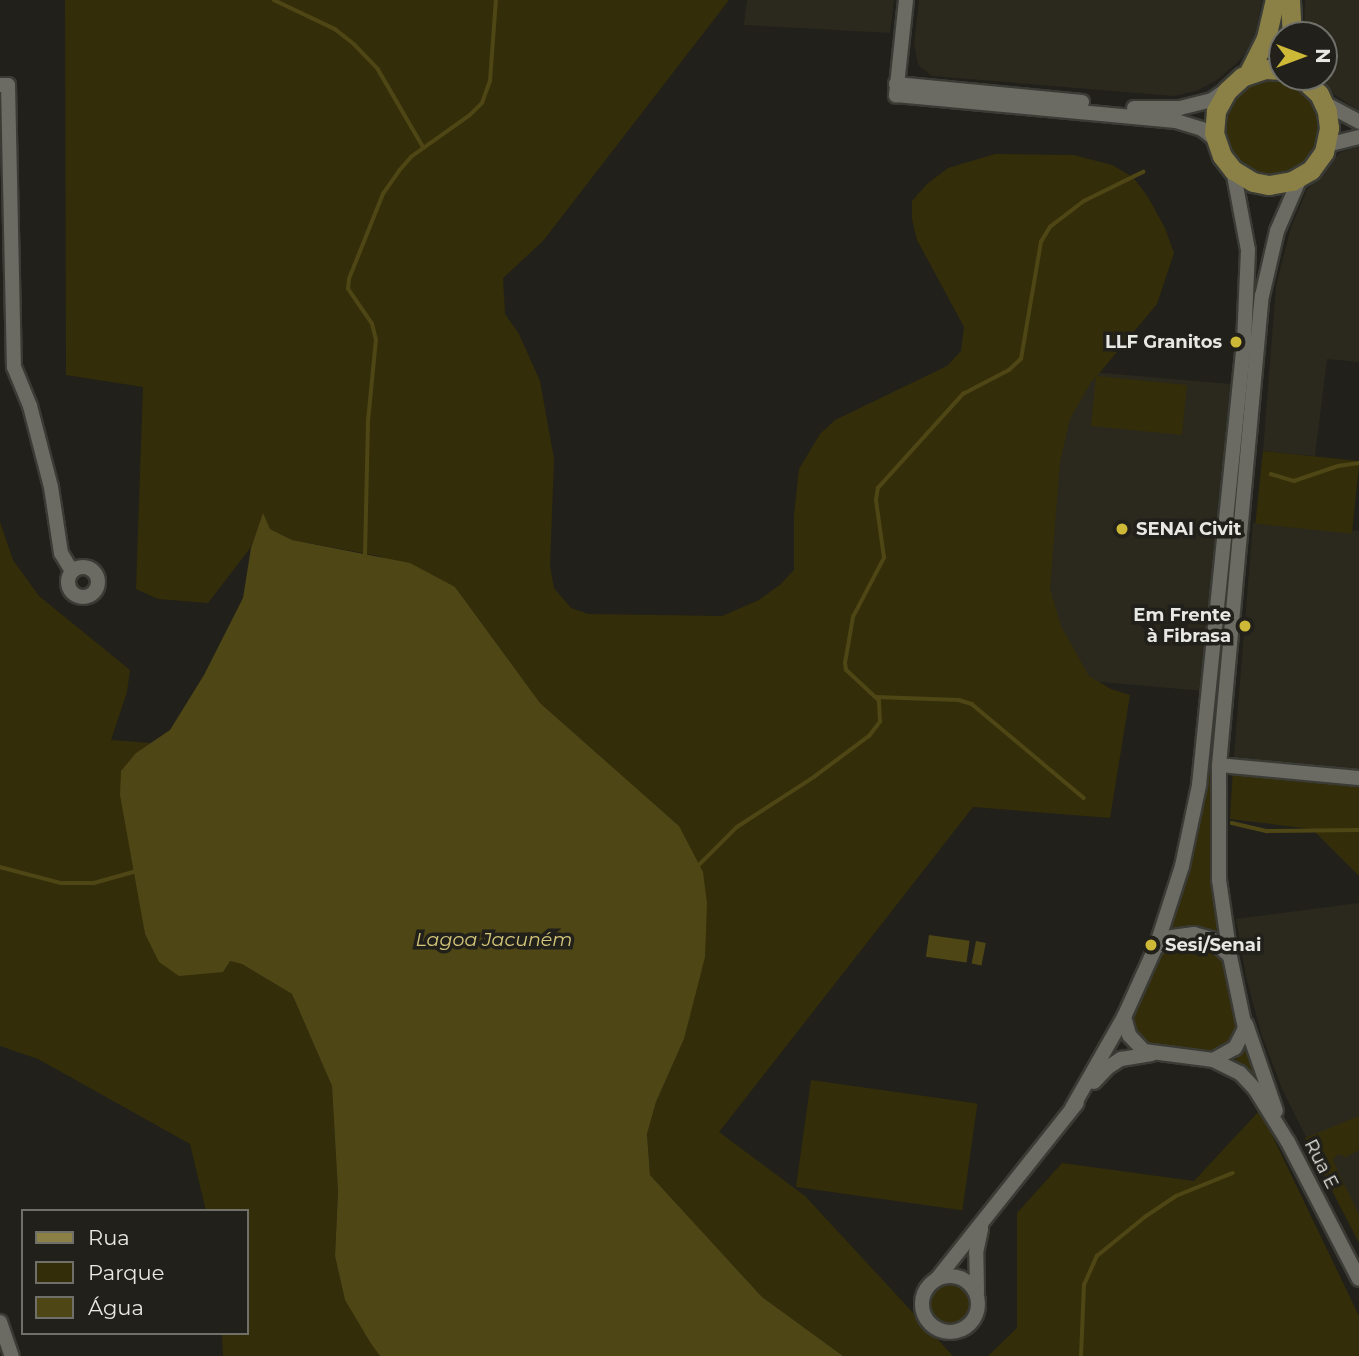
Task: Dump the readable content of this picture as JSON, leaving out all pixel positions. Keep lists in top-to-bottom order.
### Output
{
  "streets": {
    "street": ["Rua E"]
  },
  "water": ["Lagoa Jacuném"],
  "places": [
    "LLF Granitos",
    "SENAI Civit",
    "Em Frente à Fibrasa",
    "Sesi/Senai"
  ],
  "legend": ["Rua", "Parque", "Água"],
  "north": "right"
}
